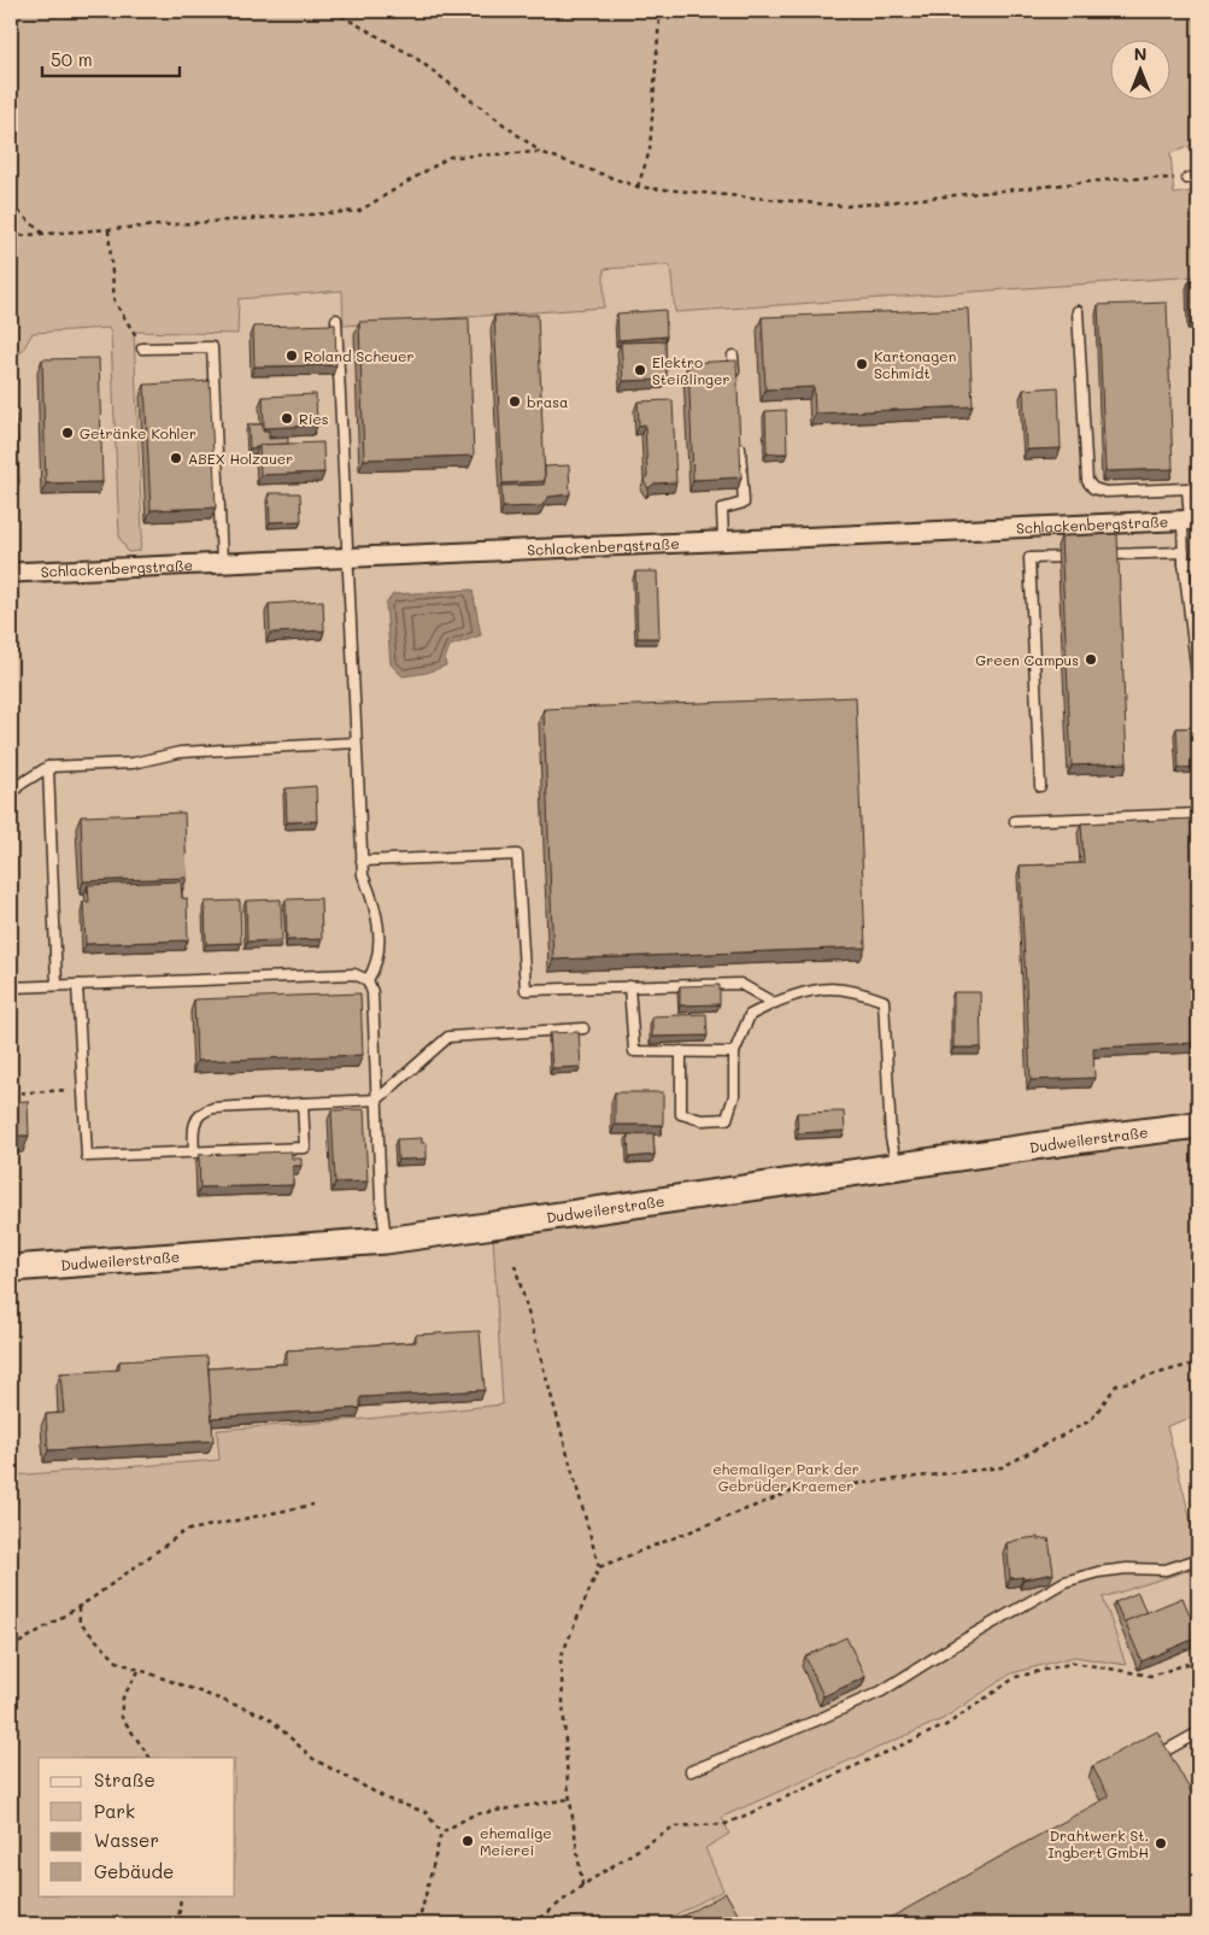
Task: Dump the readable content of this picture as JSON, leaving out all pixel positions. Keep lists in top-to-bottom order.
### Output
{
  "streets": {
    "main road": ["Dudweilerstraße"],
    "street": ["Schlackenbergstraße"]
  },
  "parks": ["ehemaliger Park der Gebrüder Kraemer"],
  "places": [
    "Roland Scheuer",
    "Kartonagen Schmidt",
    "Elektro Steißlinger",
    "brasa",
    "Ries",
    "Getränke Kohler",
    "ABEX Holzauer",
    "Green Campus",
    "ehemalige Meierei",
    "Drahtwerk St. Ingbert GmbH"
  ],
  "legend": [
    "Straße",
    "Park",
    "Wasser",
    "Gebäude"
  ],
  "scale_bar": "50 m",
  "north": "top"
}
